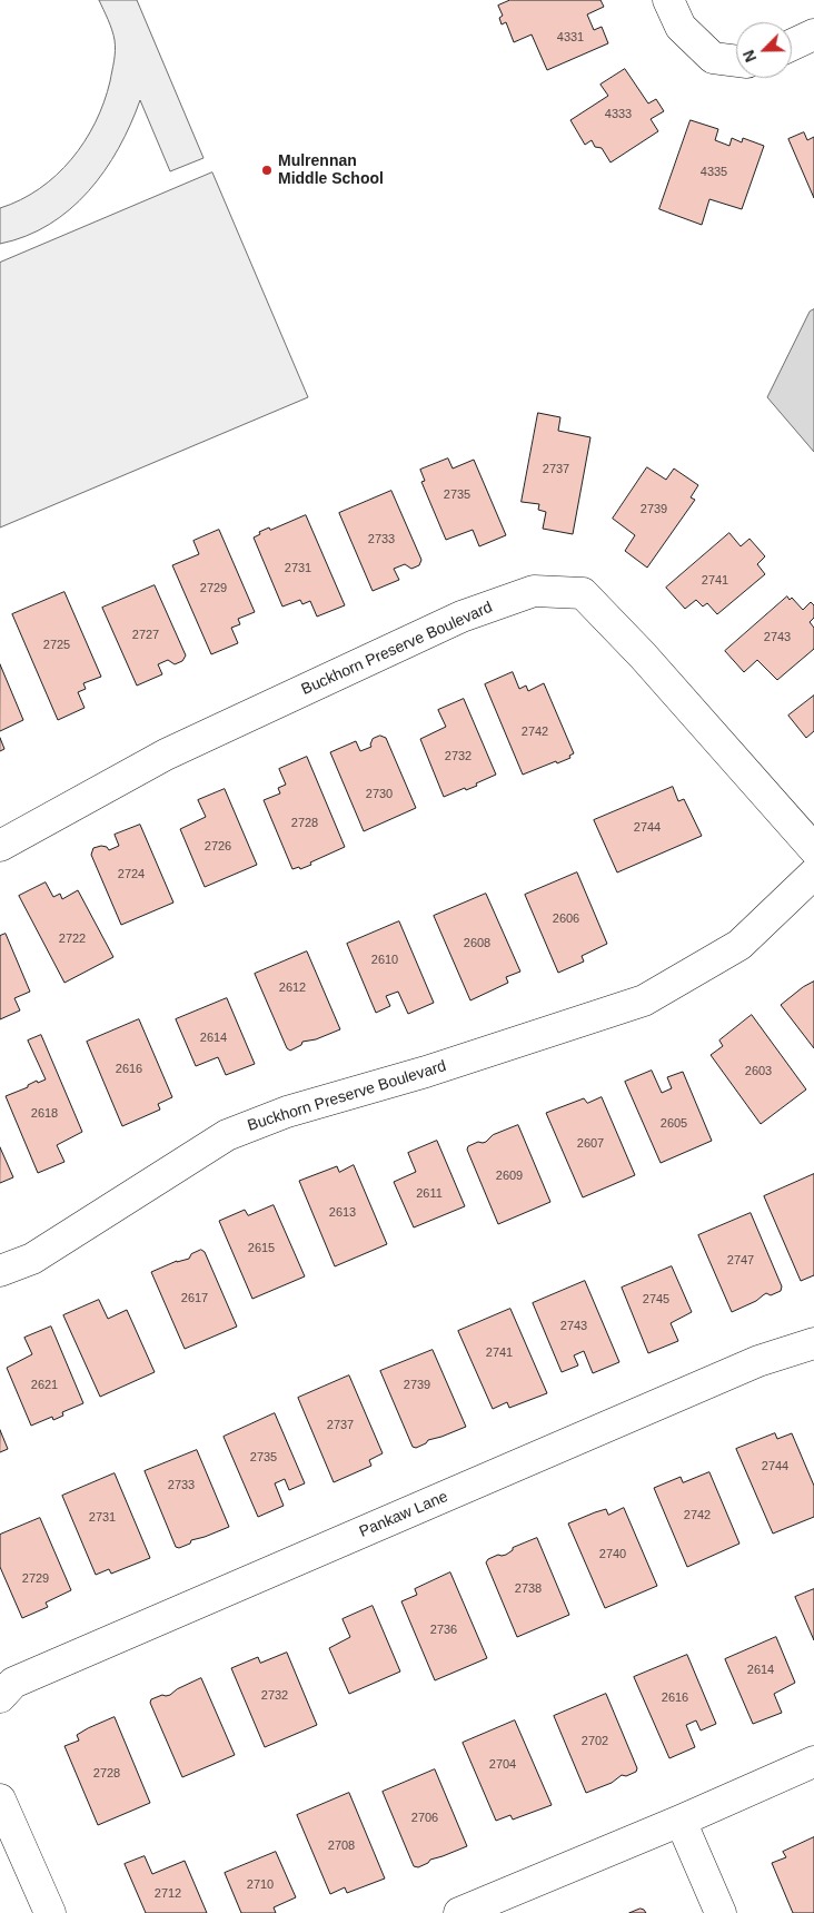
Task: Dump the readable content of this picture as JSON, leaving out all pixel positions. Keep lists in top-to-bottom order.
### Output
{
  "streets": {
    "street": ["Buckhorn Preserve Boulevard", "Pankaw Lane"]
  },
  "places": ["Mulrennan Middle School"],
  "house_numbers": [
    "4331",
    "4333",
    "4335",
    "2737",
    "2735",
    "2739",
    "2733",
    "2731",
    "2741",
    "2729",
    "2727",
    "2743",
    "2725",
    "2742",
    "2732",
    "2730",
    "2728",
    "2744",
    "2726",
    "2724",
    "2606",
    "2722",
    "2608",
    "2610",
    "2612",
    "2614",
    "2616",
    "2603",
    "2618",
    "2605",
    "2607",
    "2609",
    "2611",
    "2613",
    "2615",
    "2747",
    "2617",
    "2745",
    "2743",
    "2741",
    "2621",
    "2739",
    "2737",
    "2735",
    "2744",
    "2733",
    "2742",
    "2731",
    "2740",
    "2729",
    "2738",
    "2736",
    "2614",
    "2732",
    "2616",
    "2702",
    "2704",
    "2728",
    "2706",
    "2708",
    "2710",
    "2712"
  ],
  "north": "bottom left"
}
